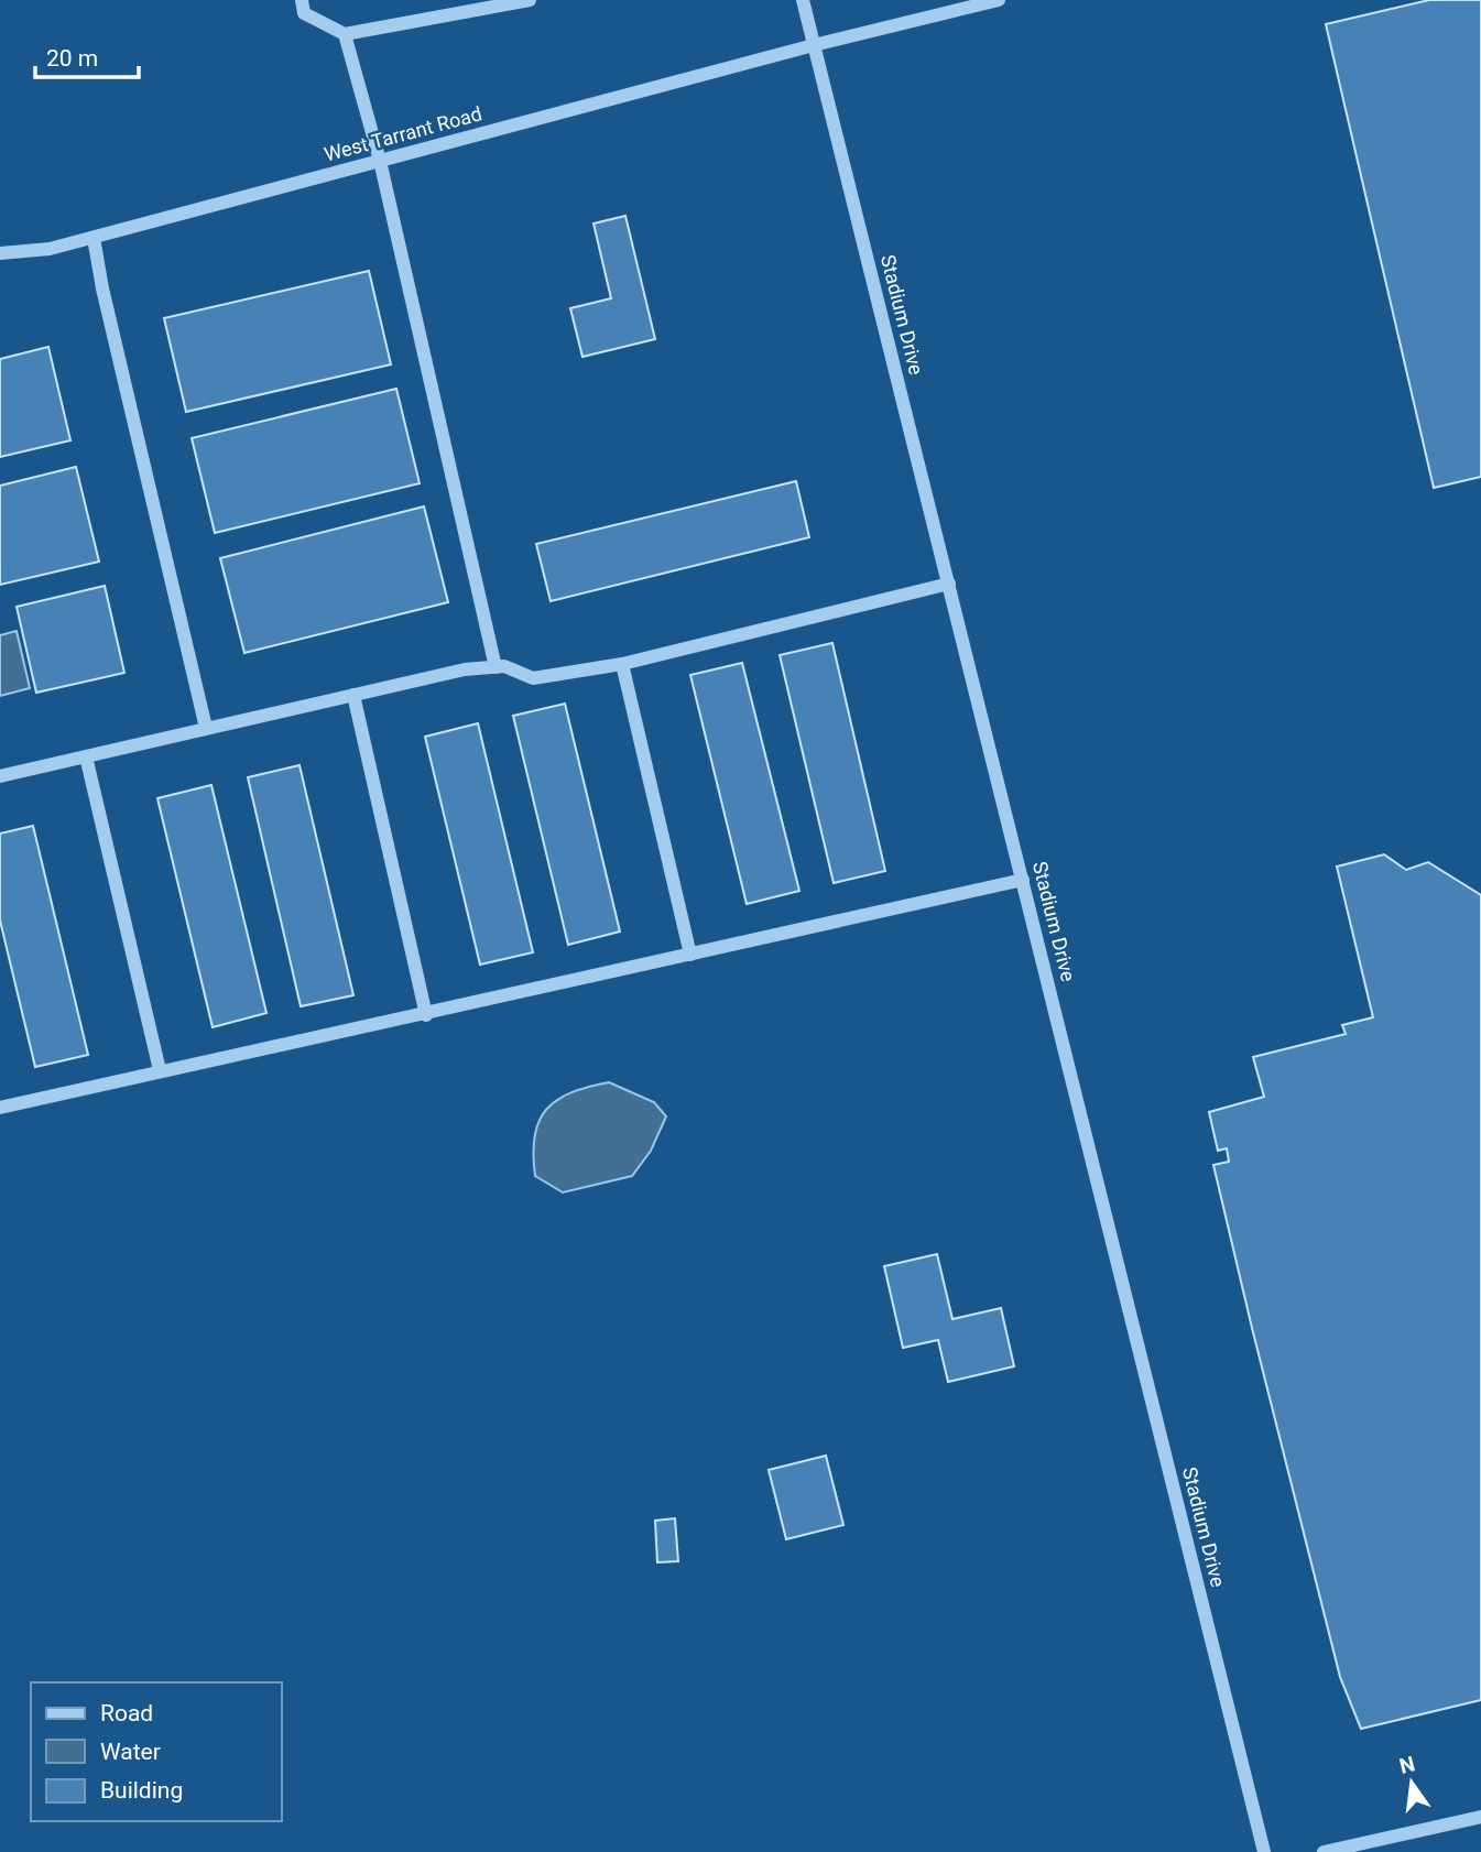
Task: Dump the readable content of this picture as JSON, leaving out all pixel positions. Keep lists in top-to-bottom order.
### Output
{
  "streets": {
    "street": ["West Tarrant Road", "Stadium Drive"]
  },
  "crossings": [
    ["West Tarrant Road", "Stadium Drive"]
  ],
  "legend": ["Road", "Water", "Building"],
  "scale_bar": "20 m",
  "north": "top"
}
